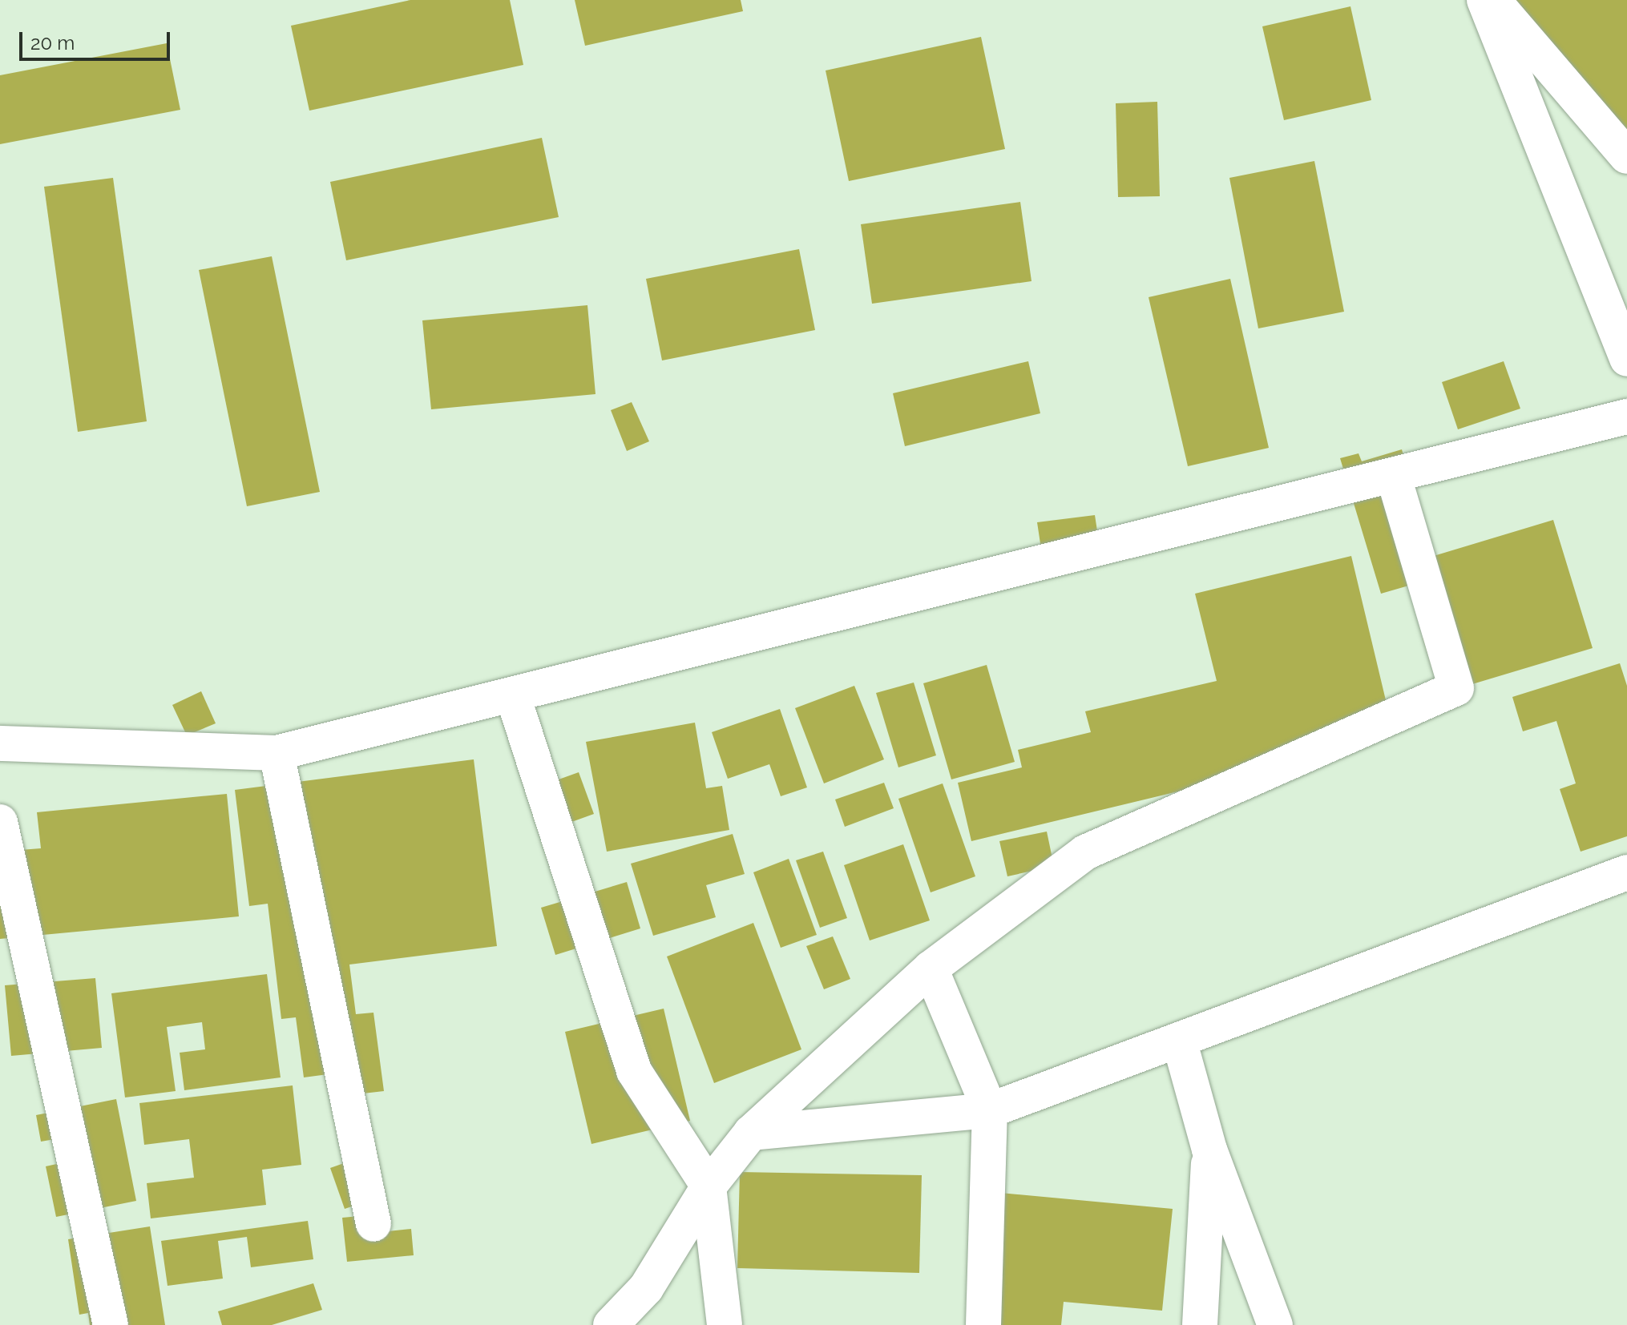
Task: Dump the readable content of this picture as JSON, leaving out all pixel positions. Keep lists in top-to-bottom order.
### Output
{
  "scale_bar": "20 m"
}
